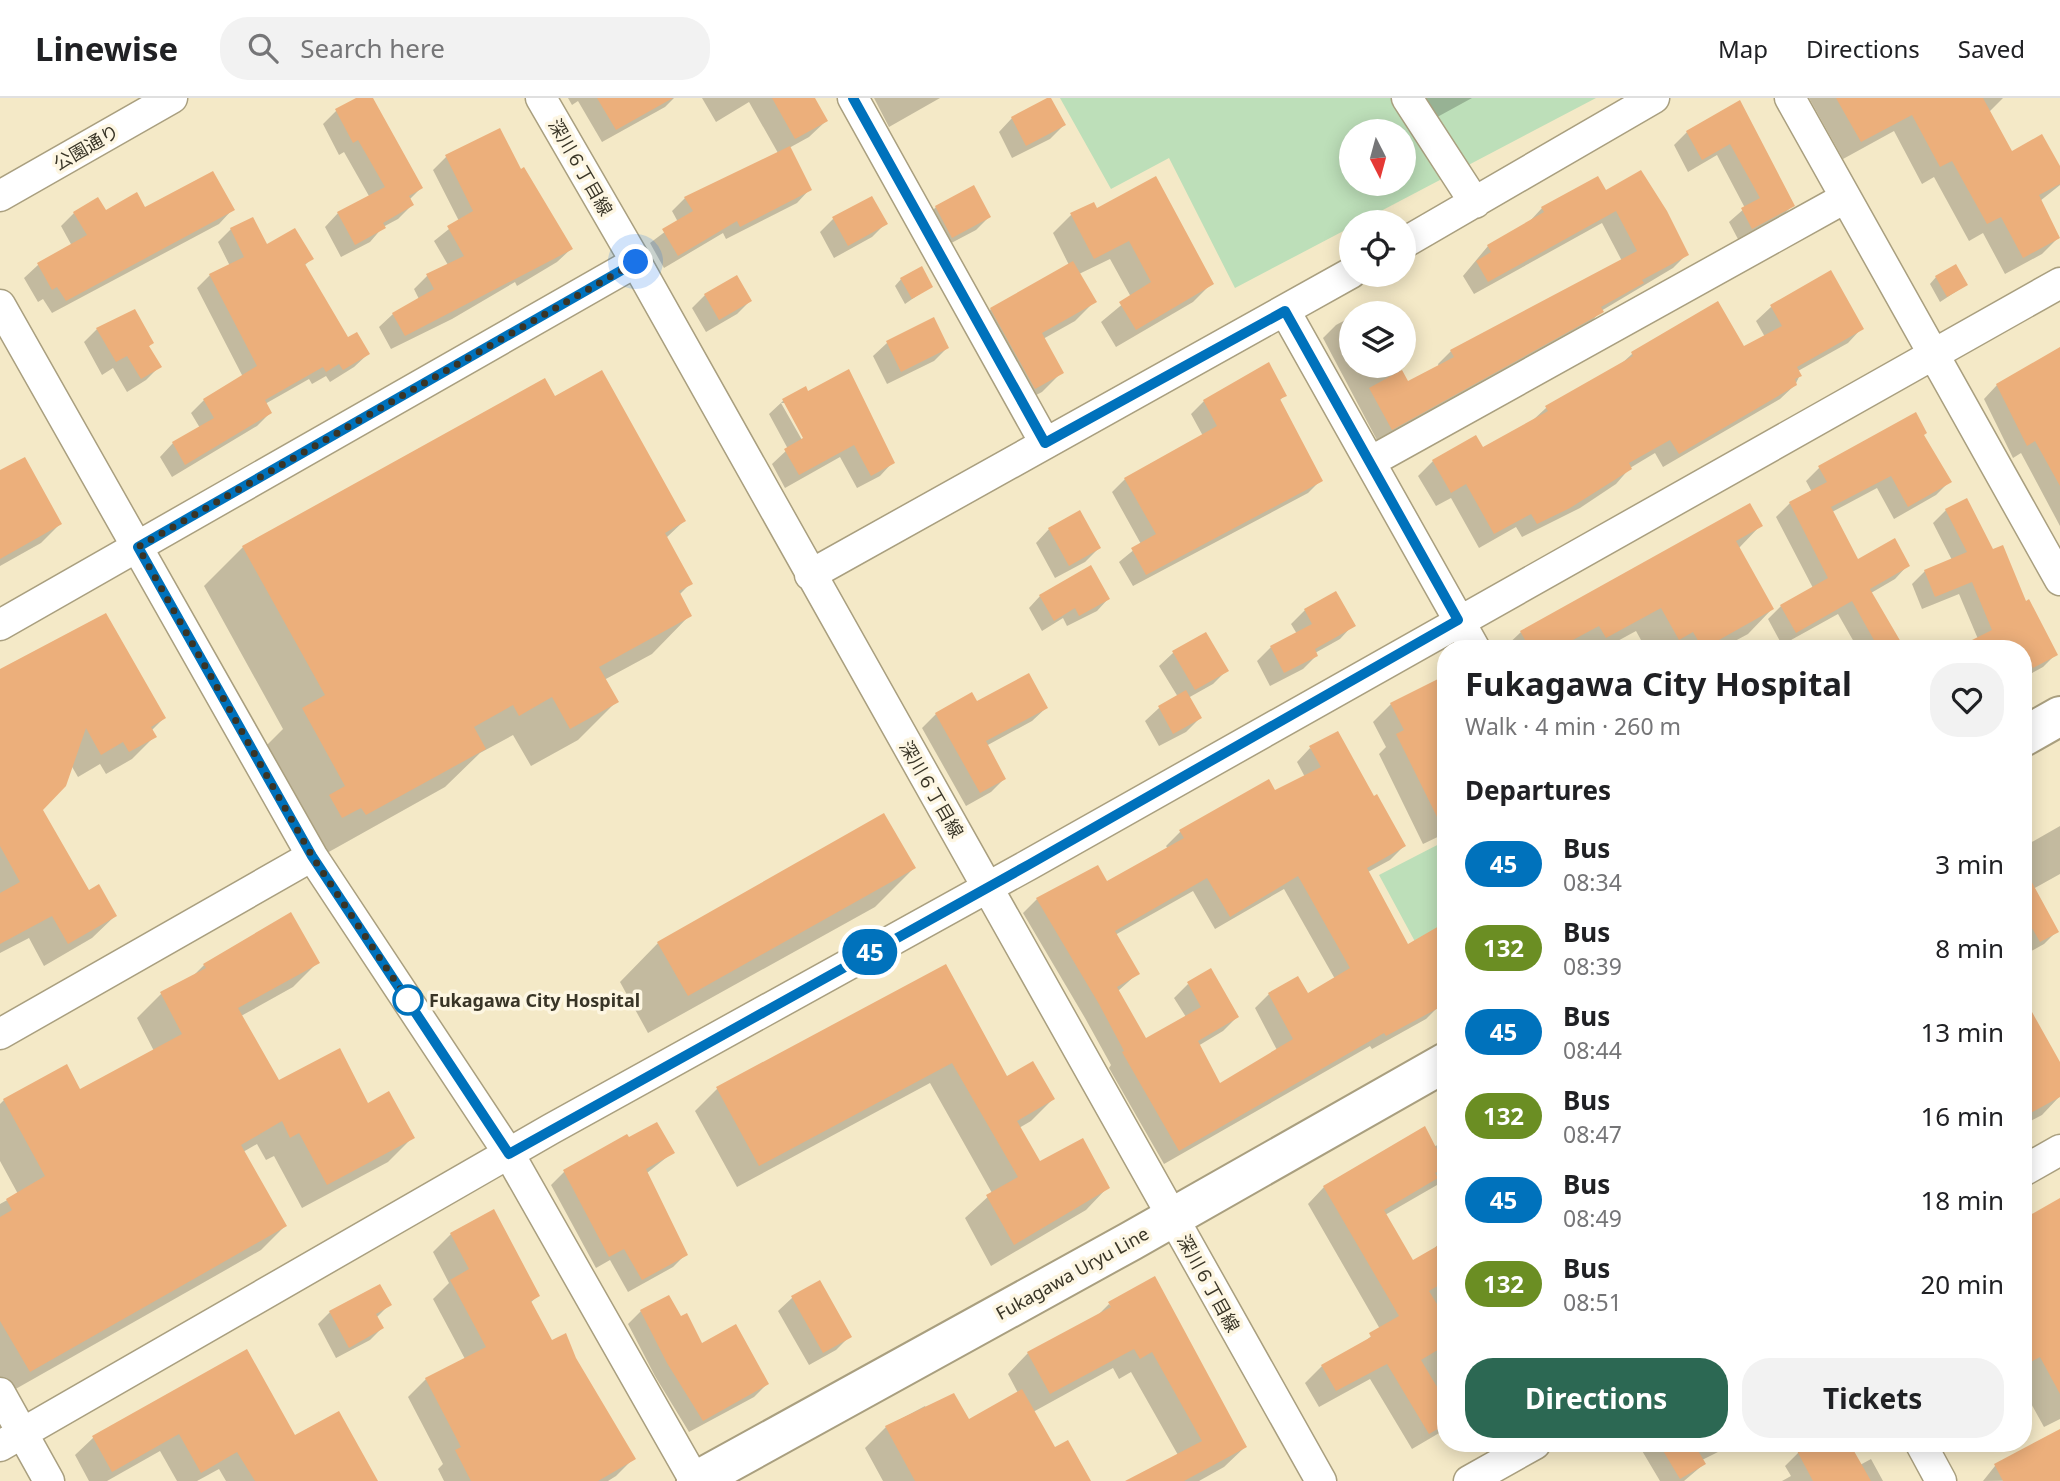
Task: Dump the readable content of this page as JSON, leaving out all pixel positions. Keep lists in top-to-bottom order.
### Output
{
  "streets": {
    "main road": ["Fukagawa Uryu Line"],
    "street": ["公園通り", "深川６丁目線"]
  },
  "crossings": [
    ["深川６丁目線", "Fukagawa Uryu Line"]
  ],
  "places": ["Fukagawa City Hospital"],
  "lines": ["bus line 45"],
  "north": "bottom",
  "page": {
    "header": "Linewise",
    "search": "Search here",
    "nav": ["Map", "Directions", "Saved"],
    "on_map": "45",
    "heading": [
      ["Fukagawa City Hospital", "Walk · 4 min · 260 m"],
      "Departures"
    ],
    "list": [
      {
        "mark": "45",
        "name": "Bus",
        "note": "08:34",
        "value": "3 min"
      },
      {
        "mark": "132",
        "name": "Bus",
        "note": "08:39",
        "value": "8 min"
      },
      {
        "mark": "45",
        "name": "Bus",
        "note": "08:44",
        "value": "13 min"
      },
      {
        "mark": "132",
        "name": "Bus",
        "note": "08:47",
        "value": "16 min"
      },
      {
        "mark": "45",
        "name": "Bus",
        "note": "08:49",
        "value": "18 min"
      },
      {
        "mark": "132",
        "name": "Bus",
        "note": "08:51",
        "value": "20 min"
      }
    ],
    "buttons": ["Directions", "Tickets"]
  }
}
